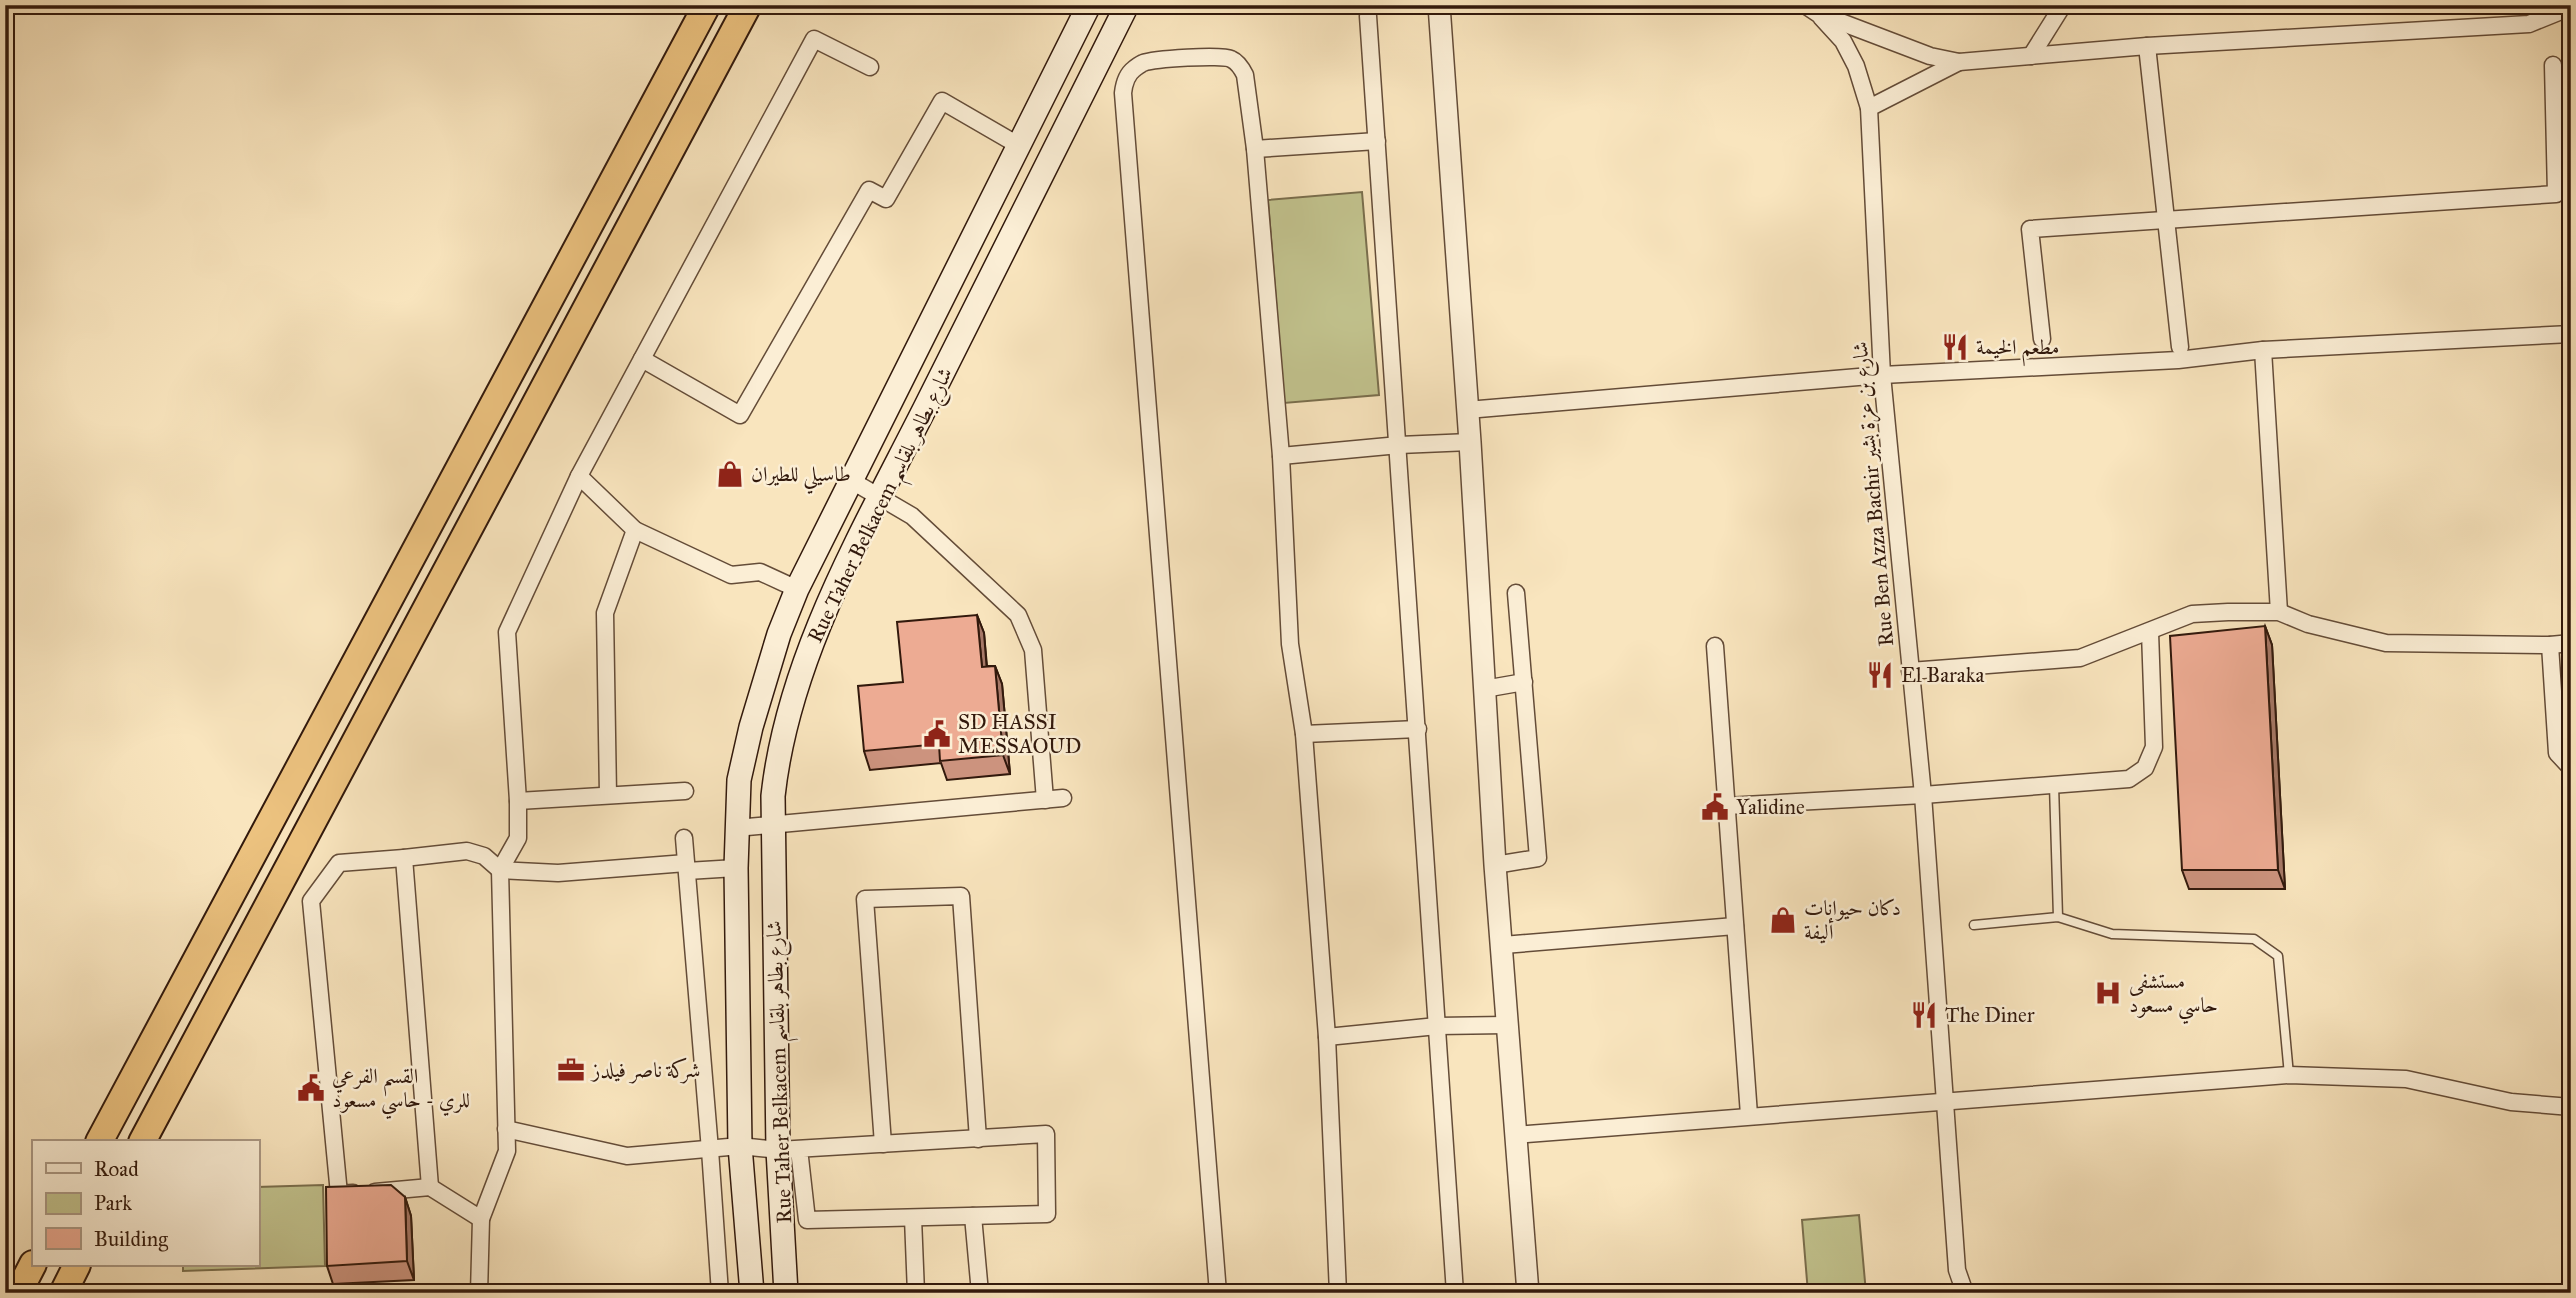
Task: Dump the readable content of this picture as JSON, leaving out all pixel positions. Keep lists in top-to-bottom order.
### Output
{
  "streets": {
    "main road": ["Rue Taher Belkacem شارع بطاهر بلقاسم"],
    "street": ["Rue Ben Azza Bachir شارع بن عزة بشير"]
  },
  "places": {
    "restaurant": ["مطعم الخيمة", "El Baraka", "The Diner"],
    "shop": ["طاسيلي للطيران", "دكان حيوانات أليفة"],
    "public building": ["SD HASSI MESSAOUD", "Yalidine", "القسم الفرعي للري - حاسي مسعود"],
    "hospital": ["مستشفى حاسي مسعود"],
    "office": ["شركة ناصر فيلدز"]
  },
  "legend": ["Road", "Park", "Building"]
}
